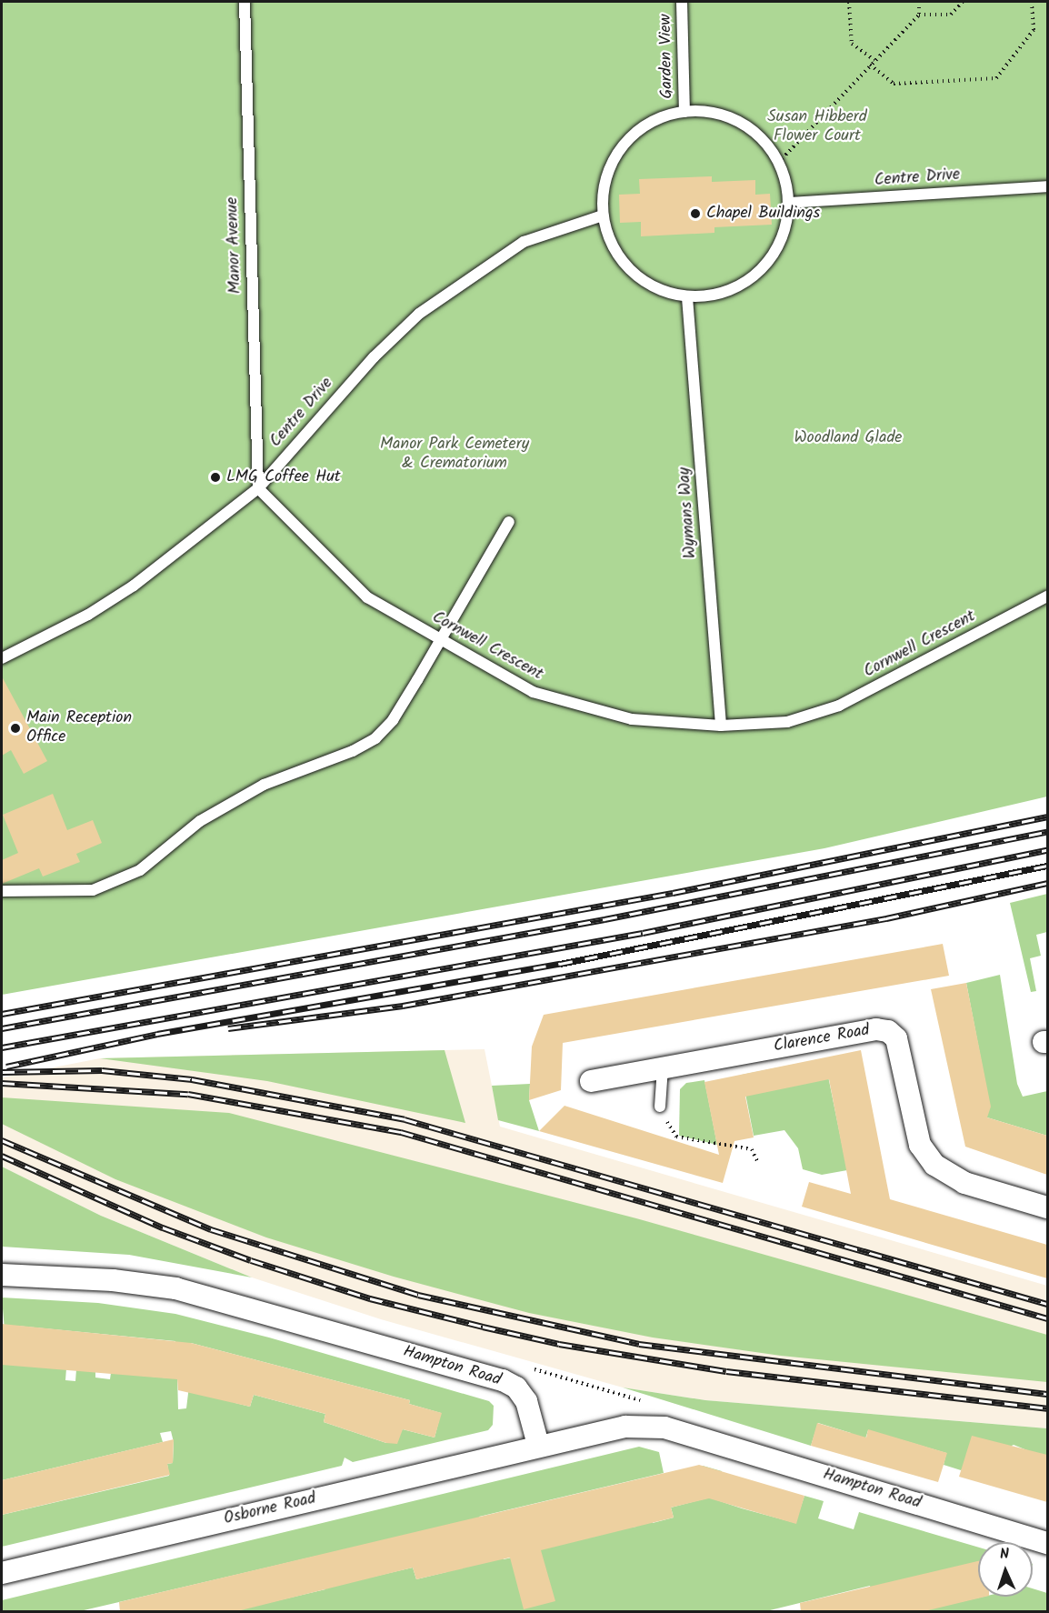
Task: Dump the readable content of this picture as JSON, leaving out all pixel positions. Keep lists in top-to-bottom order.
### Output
{
  "streets": {
    "street": ["Clarence Road", "Hampton Road", "Osborne Road"],
    "lane": [
      "Garden View",
      "Centre Drive",
      "Manor Avenue",
      "Wymans Way",
      "Cornwell Crescent"
    ]
  },
  "crossings": [
    ["Garden View", "Centre Drive"],
    ["Garden View", "Wymans Way"],
    ["Centre Drive", "Manor Avenue"],
    ["Centre Drive", "Wymans Way"],
    ["Centre Drive", "Cornwell Crescent"],
    ["Manor Avenue", "Cornwell Crescent"],
    ["Wymans Way", "Cornwell Crescent"],
    ["Hampton Road", "Osborne Road"]
  ],
  "parks": ["Susan Hibberd Flower Court", "Woodland Glade", "Manor Park Cemetery & Crematorium"],
  "places": ["Chapel Buildings", "LMG Coffee Hut", "Main Reception Office"],
  "north": "top"
}
